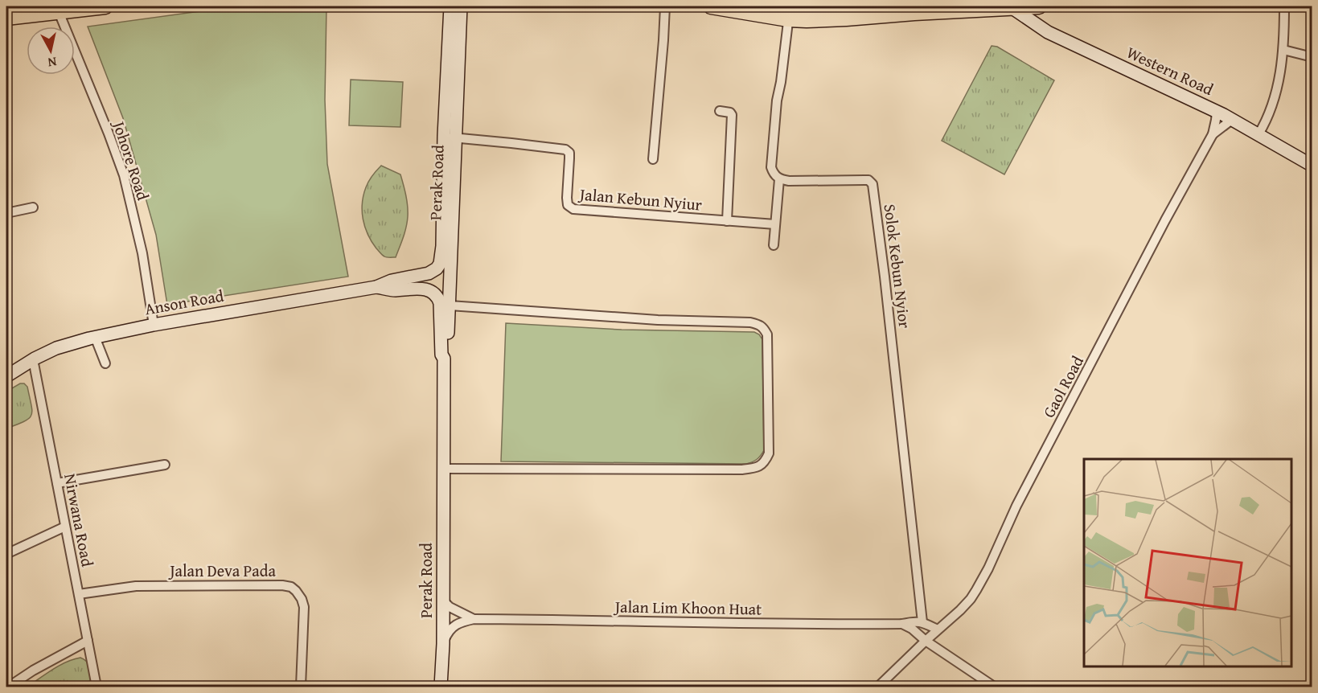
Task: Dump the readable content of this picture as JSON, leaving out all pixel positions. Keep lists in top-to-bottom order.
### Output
{
  "streets": {
    "main road": ["Western Road", "Perak Road", "Anson Road"],
    "street": [
      "Johore Road",
      "Jalan Kebun Nyiur",
      "Solok Kebun Nyior",
      "Gaol Road",
      "Nirwana Road",
      "Jalan Deva Pada",
      "Jalan Lim Khoon Huat"
    ]
  },
  "crossings": [
    ["Western Road", "Gaol Road"],
    ["Johore Road", "Anson Road"],
    ["Perak Road", "Jalan Kebun Nyiur"],
    ["Perak Road", "Anson Road"],
    ["Perak Road", "Jalan Lim Khoon Huat"],
    ["Solok Kebun Nyior", "Jalan Lim Khoon Huat"],
    ["Anson Road", "Nirwana Road"],
    ["Gaol Road", "Jalan Lim Khoon Huat"],
    ["Nirwana Road", "Jalan Deva Pada"]
  ],
  "north": "bottom"
}
